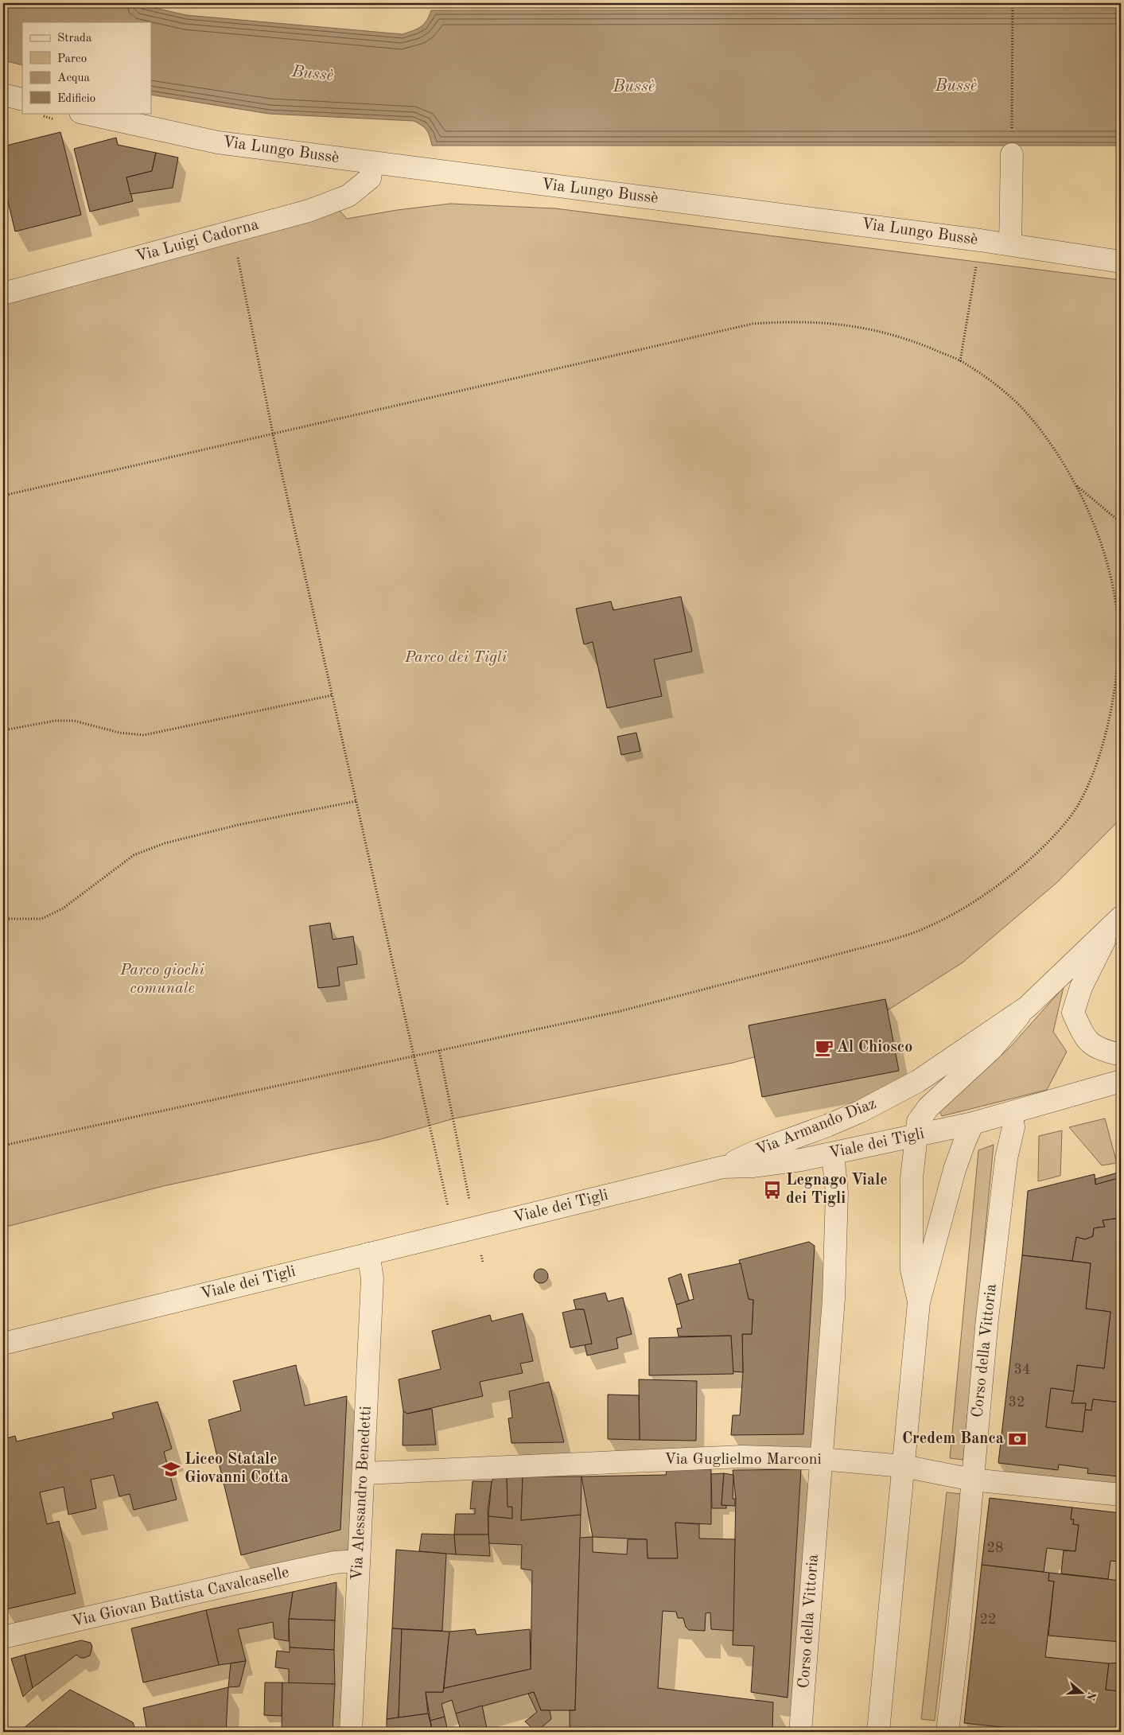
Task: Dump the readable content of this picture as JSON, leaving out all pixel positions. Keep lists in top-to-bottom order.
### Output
{
  "streets": {
    "street": [
      "Via Lungo Bussè",
      "Via Luigi Cadorna",
      "Via Armando Diaz",
      "Viale dei Tigli",
      "Corso della Vittoria",
      "Via Guglielmo Marconi",
      "Via Alessandro Benedetti",
      "Via Giovan Battista Cavalcaselle"
    ]
  },
  "crossings": [
    ["Via Lungo Bussè", "Via Luigi Cadorna"],
    ["Via Armando Diaz", "Viale dei Tigli"],
    ["Viale dei Tigli", "Corso della Vittoria"],
    ["Viale dei Tigli", "Via Alessandro Benedetti"],
    ["Corso della Vittoria", "Via Guglielmo Marconi"],
    ["Via Guglielmo Marconi", "Via Alessandro Benedetti"],
    ["Via Alessandro Benedetti", "Via Giovan Battista Cavalcaselle"]
  ],
  "water": ["Bussè"],
  "parks": ["Parco dei Tigli", "Parco giochi comunale"],
  "places": {
    "cafe": ["Al Chiosco"],
    "bus stop": ["Legnago Viale dei Tigli"],
    "bank": ["Credem Banca"],
    "school or university": ["Liceo Statale Giovanni Cotta"]
  },
  "house_numbers": [
    "34",
    "32",
    "28",
    "22"
  ],
  "legend": [
    "Strada",
    "Parco",
    "Acqua",
    "Edificio"
  ],
  "north": "right"
}
